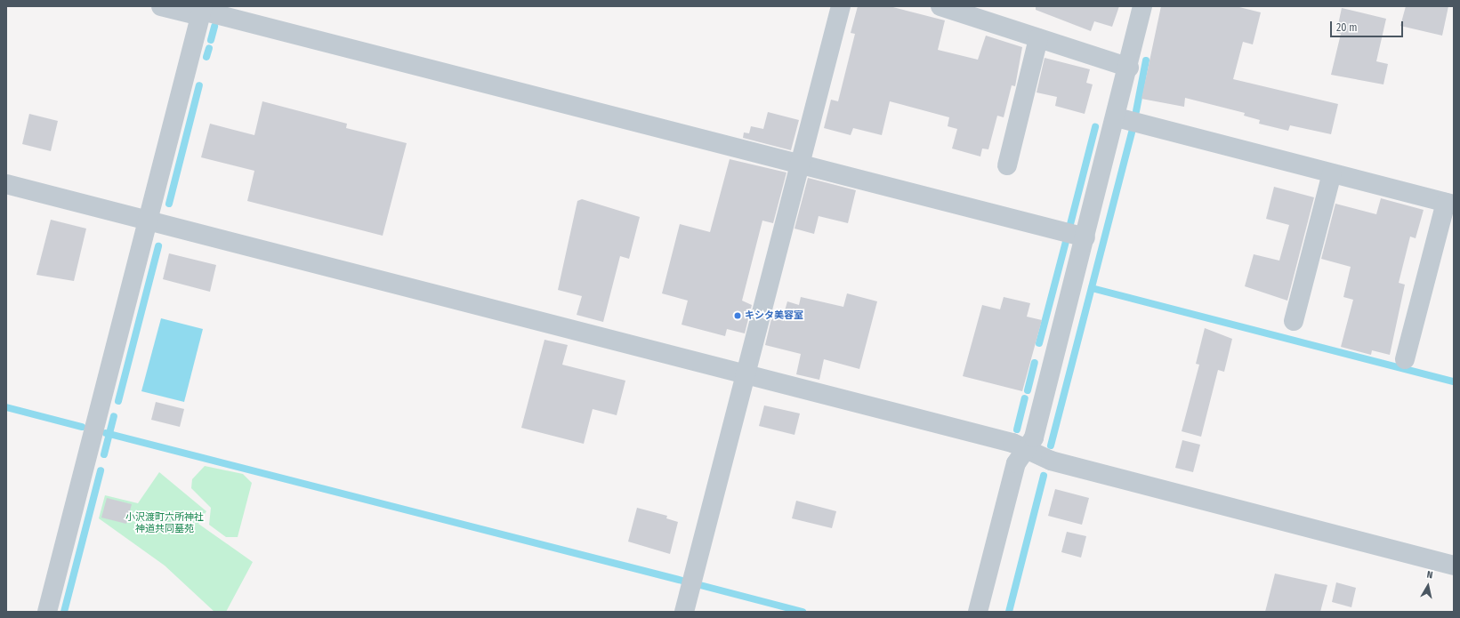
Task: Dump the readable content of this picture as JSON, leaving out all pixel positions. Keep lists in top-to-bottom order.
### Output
{
  "parks": ["小沢渡町六所神社 神道共同墓苑"],
  "places": ["キシタ美容室"],
  "scale_bar": "20 m",
  "north": "top"
}
